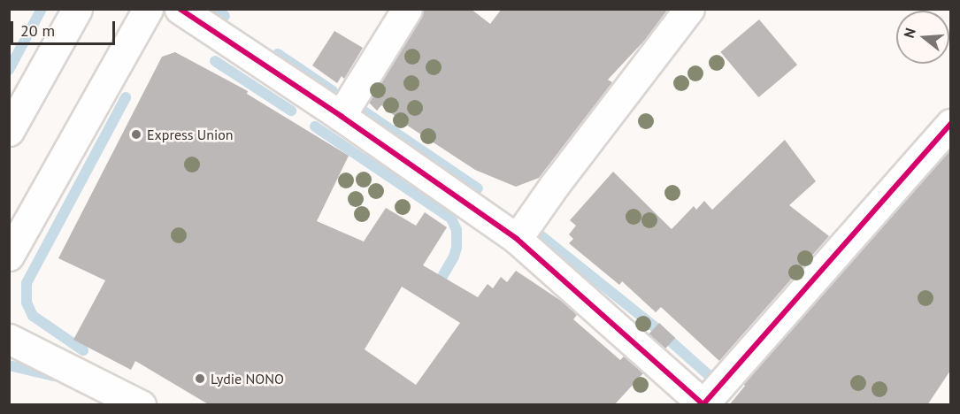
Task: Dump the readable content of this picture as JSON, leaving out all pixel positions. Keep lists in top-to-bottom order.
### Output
{
  "places": ["Express Union", "Lydie NONO"],
  "scale_bar": "20 m",
  "north": "left"
}
